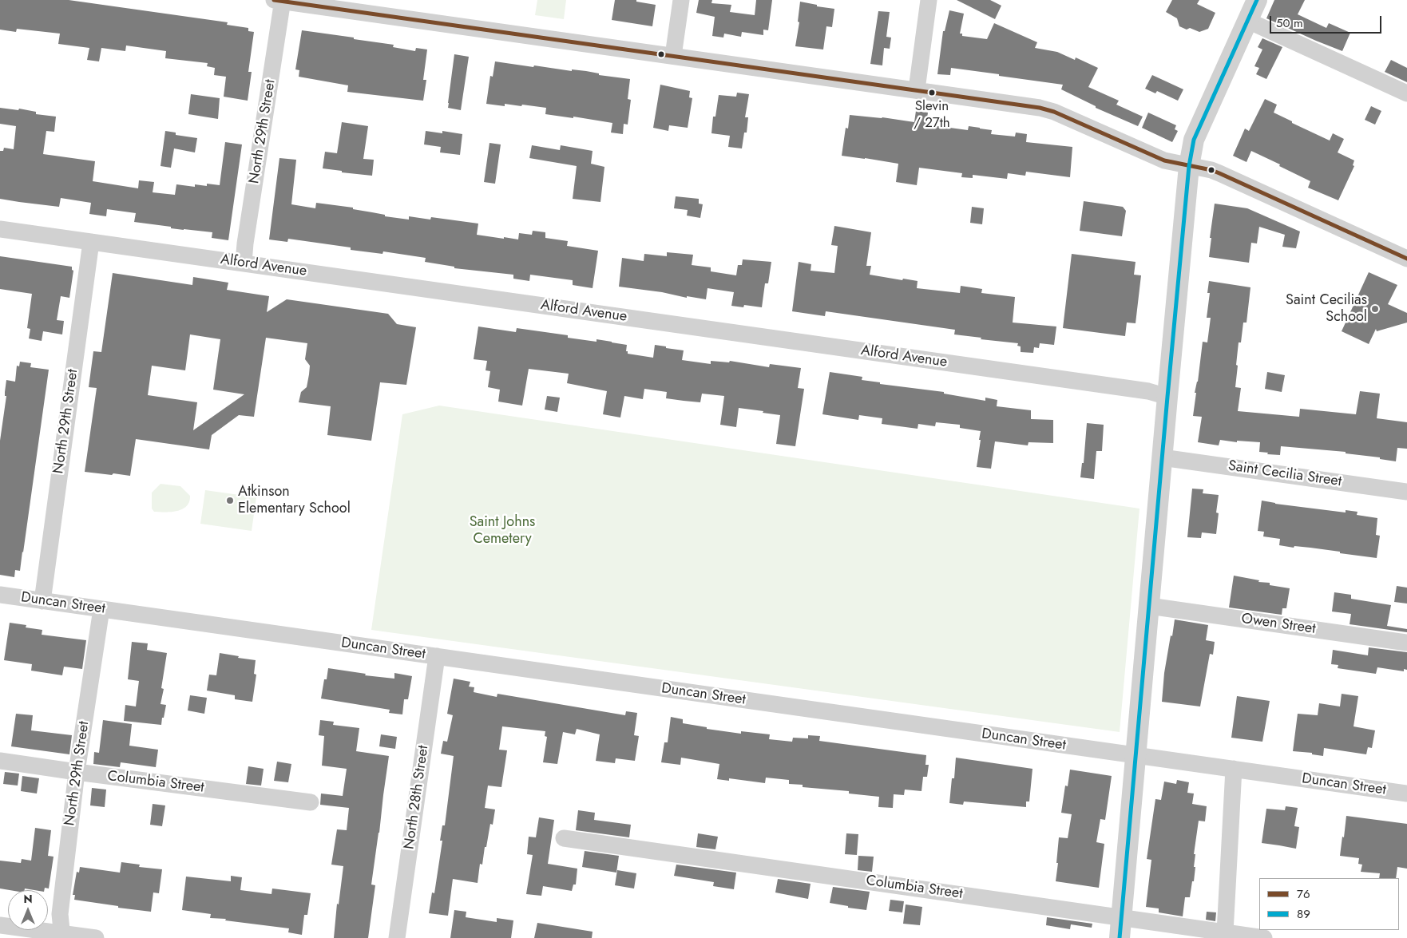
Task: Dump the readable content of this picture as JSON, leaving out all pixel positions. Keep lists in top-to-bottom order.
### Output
{
  "streets": {
    "street": [
      "North 29th Street",
      "Alford Avenue",
      "Saint Cecilia Street",
      "Duncan Street",
      "Owen Street",
      "Columbia Street",
      "North 28th Street"
    ]
  },
  "crossings": [
    ["North 29th Street", "Alford Avenue"],
    ["North 29th Street", "Duncan Street"],
    ["North 29th Street", "Columbia Street"],
    ["Duncan Street", "North 28th Street"]
  ],
  "parks": ["Saint Johns Cemetery"],
  "places": ["Slevin / 27th", "Saint Cecilias School", "Atkinson Elementary School"],
  "lines": ["transit line 76", "transit line 89"],
  "legend": ["76", "89"],
  "scale_bar": "50 m",
  "north": "top"
}
